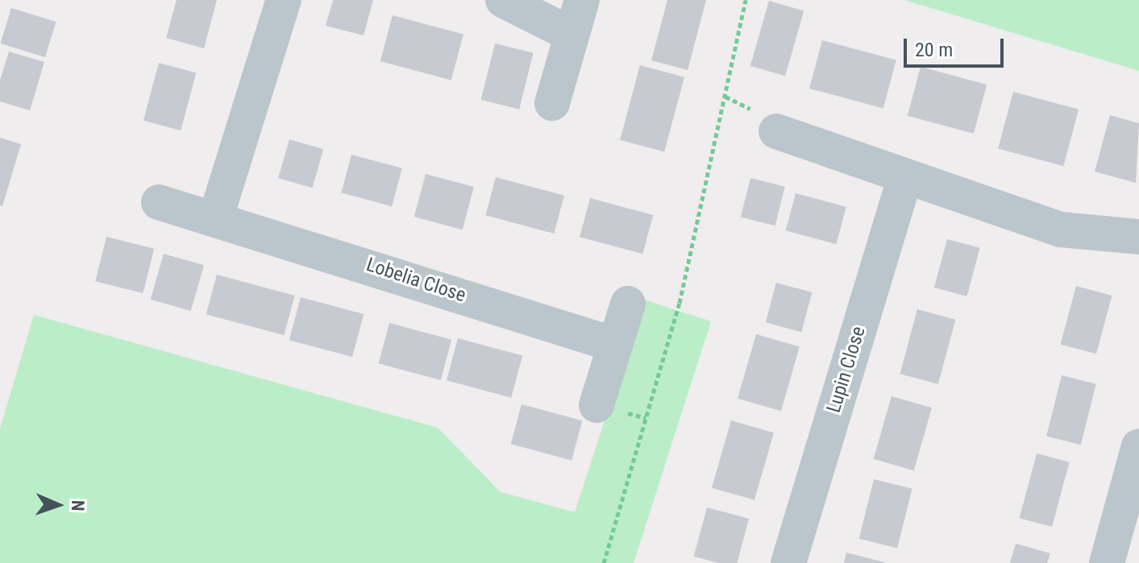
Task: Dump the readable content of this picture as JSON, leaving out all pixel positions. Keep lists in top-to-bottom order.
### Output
{
  "streets": {
    "street": ["Lobelia Close", "Lupin Close"]
  },
  "scale_bar": "20 m",
  "north": "right"
}
